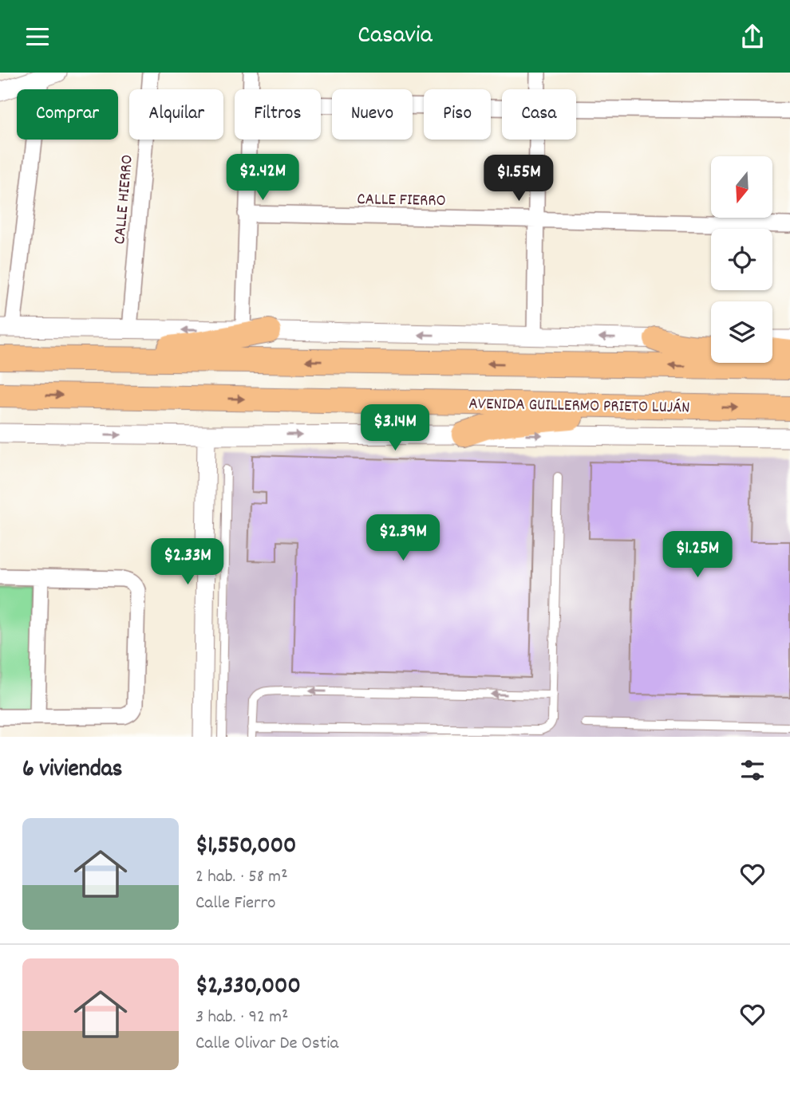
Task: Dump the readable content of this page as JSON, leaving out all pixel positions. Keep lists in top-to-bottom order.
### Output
{
  "streets": {
    "main road": ["AVENIDA GUILLERMO PRIETO LUJÁN"],
    "street": ["CALLE FIERRO", "CALLE HIERRO"]
  },
  "north": "bottom",
  "page": {
    "header": "Casavia",
    "chip": [
      "Comprar",
      "Alquilar",
      "Filtros",
      "Nuevo",
      "Piso",
      "Casa"
    ],
    "price": [
      "$2.42M",
      "$1.55M",
      "$3.14M",
      "$2.39M",
      "$1.25M",
      "$2.33M"
    ],
    "heading": "6 viviendas",
    "list": [
      {
        "name": "$1,550,000",
        "note": "2 hab. · 58 m² · Calle Fierro"
      },
      {
        "name": "$2,330,000",
        "note": "3 hab. · 92 m² · Calle Olivar De Ostia"
      }
    ]
  }
}
